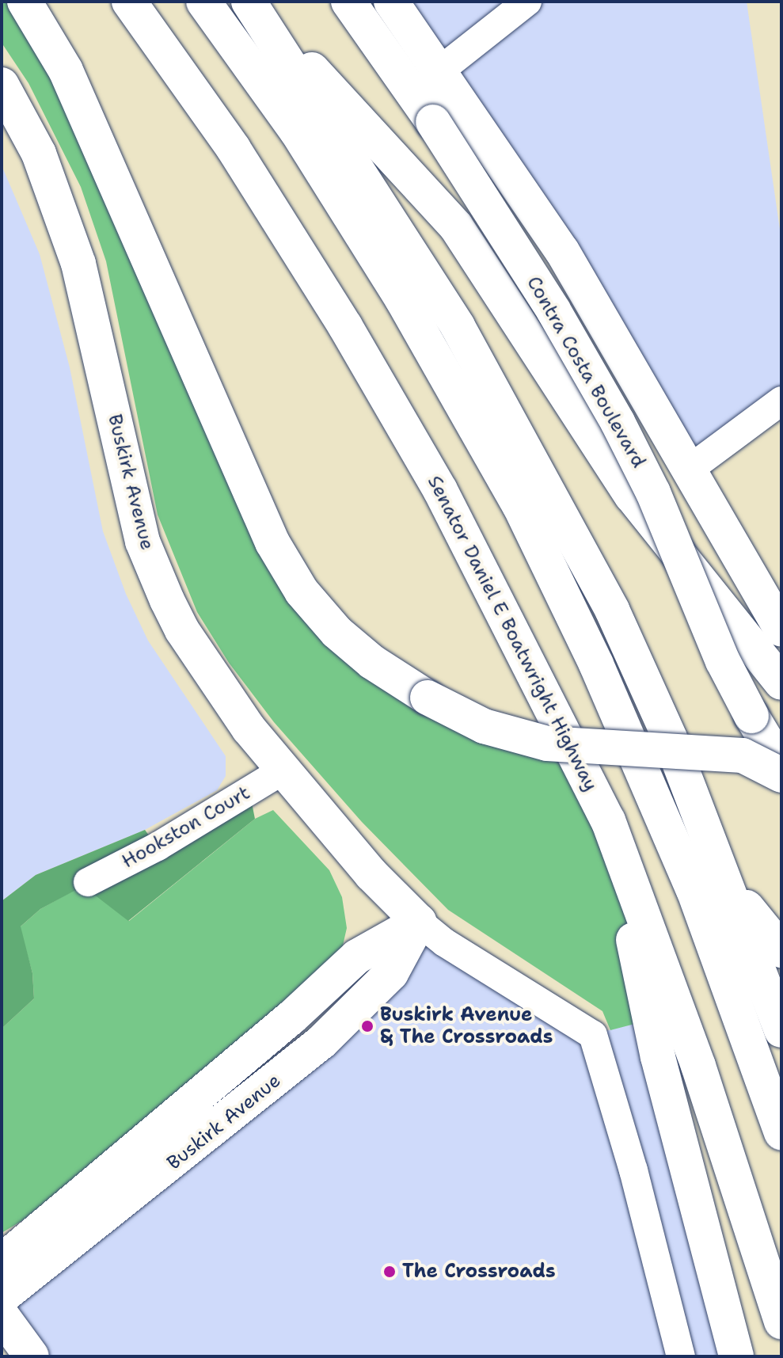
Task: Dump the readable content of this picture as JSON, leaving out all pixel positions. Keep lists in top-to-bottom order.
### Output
{
  "streets": {
    "main road": ["Contra Costa Boulevard", "Buskirk Avenue", "Senator Daniel E Boatwright Highway"],
    "street": ["Hookston Court"]
  },
  "crossings": [
    ["Buskirk Avenue", "Hookston Court"]
  ],
  "places": ["Buskirk Avenue & The Crossroads", "The Crossroads"]
}
